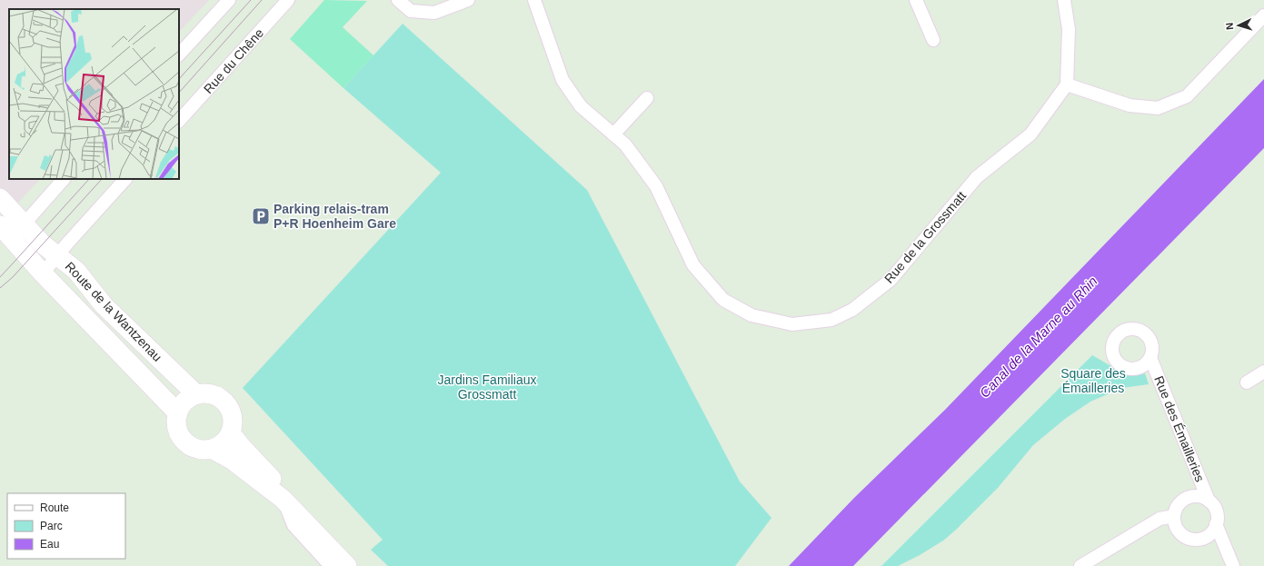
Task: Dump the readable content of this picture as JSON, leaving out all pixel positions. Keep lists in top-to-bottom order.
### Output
{
  "streets": {
    "main road": ["Route de la Wantzenau"],
    "street": ["Rue du Chêne", "Rue de la Grossmatt", "Rue des Émailleries"]
  },
  "water": ["Canal de la Marne au Rhin"],
  "parks": ["Square des Émailleries", "Jardins Familiaux Grossmatt"],
  "places": {
    "parking": ["Parking relais-tram P+R Hoenheim Gare"]
  },
  "legend": ["Route", "Parc", "Eau"],
  "north": "left"
}
